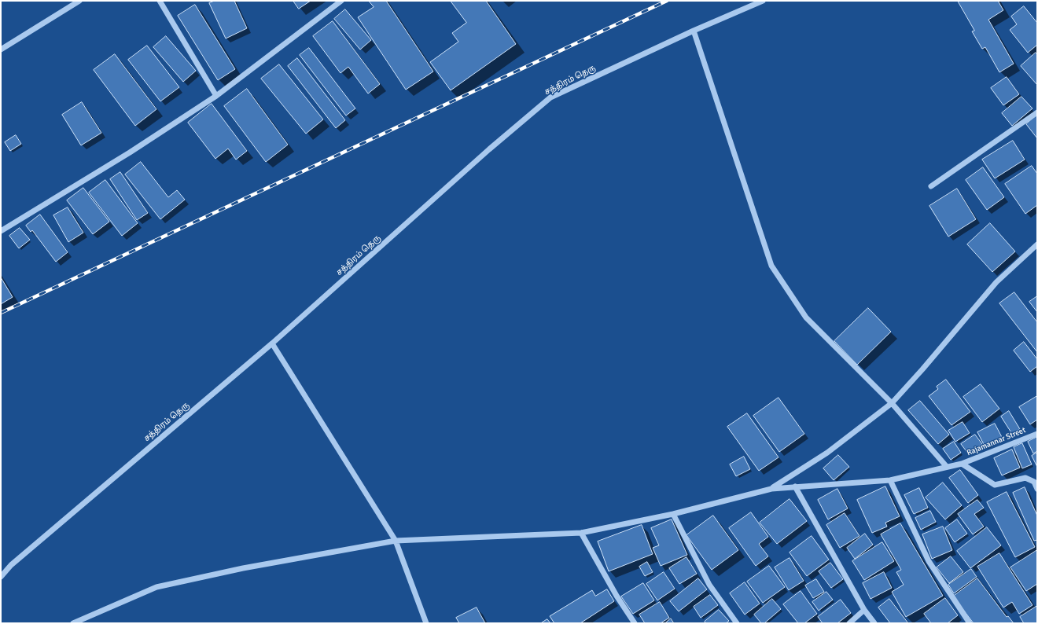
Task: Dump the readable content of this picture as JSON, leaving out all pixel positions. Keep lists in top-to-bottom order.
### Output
{
  "streets": {
    "street": ["சத்திரம் தெரு", "Rajamannar Street"]
  }
}
